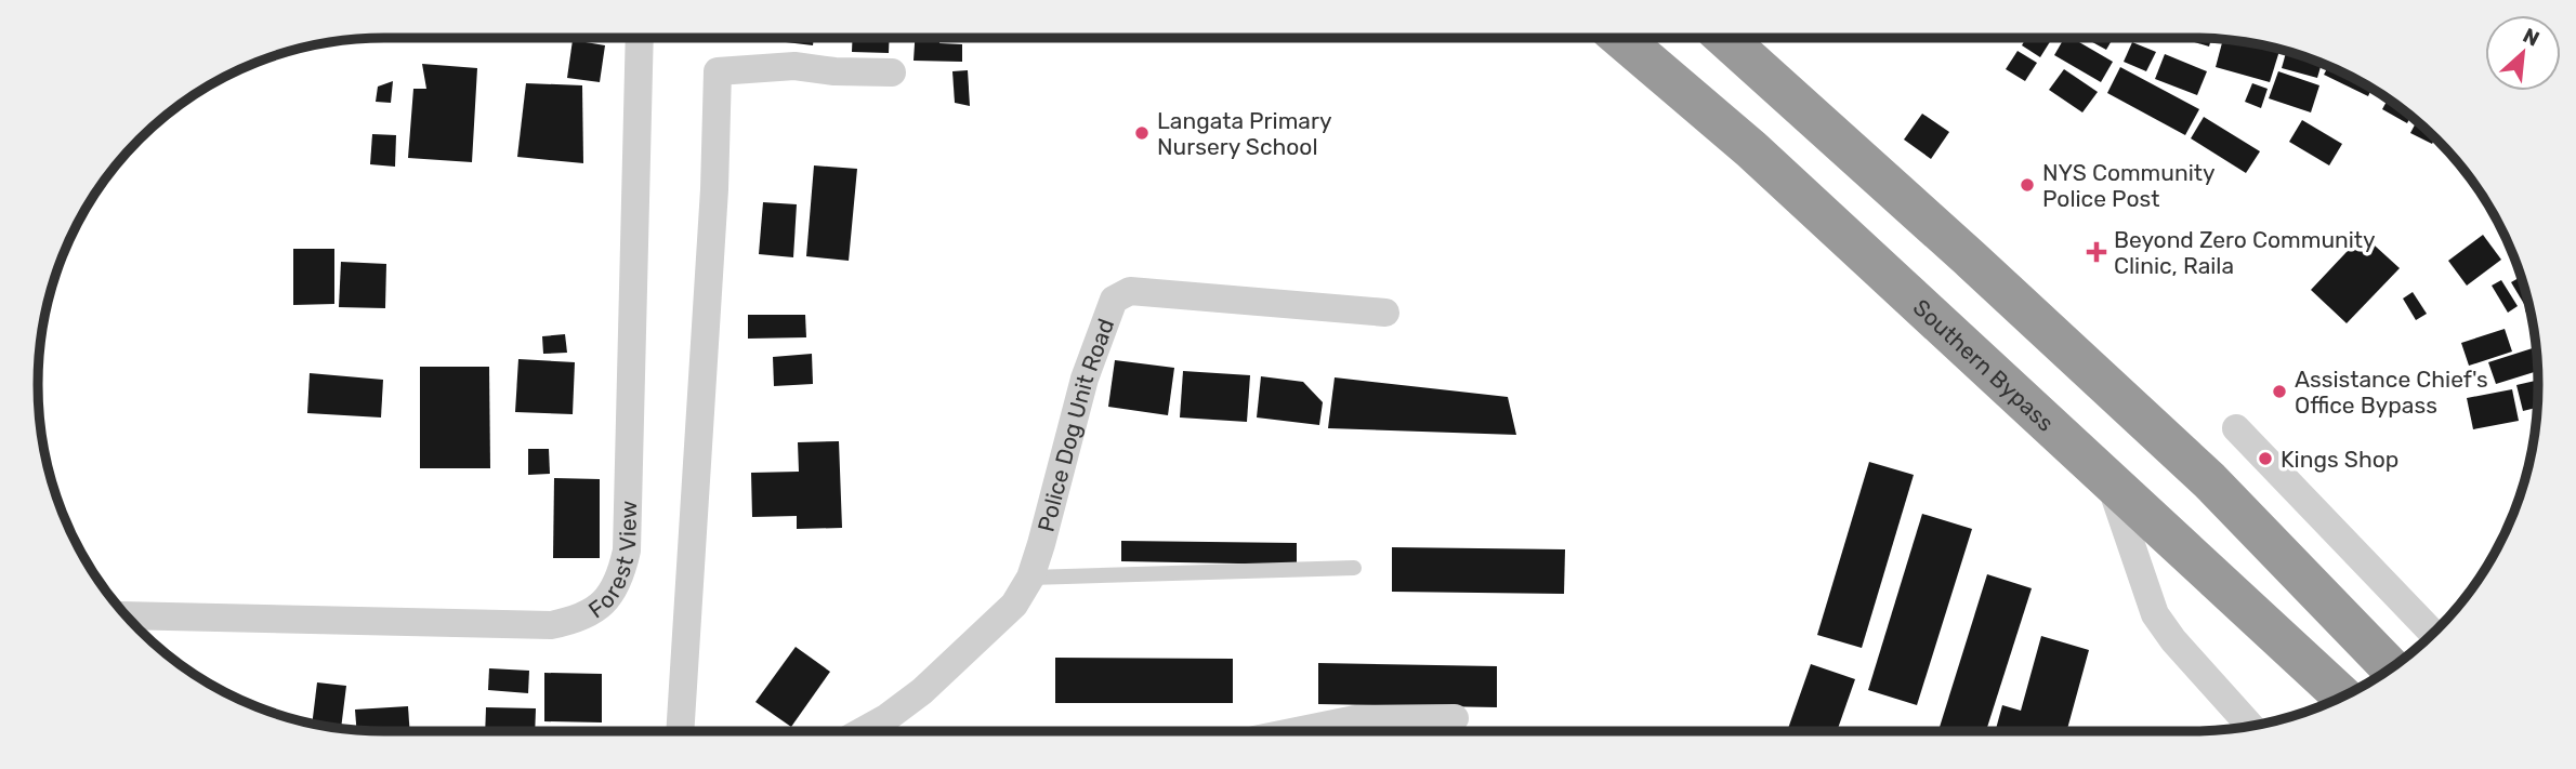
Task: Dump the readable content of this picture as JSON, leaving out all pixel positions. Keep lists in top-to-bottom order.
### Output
{
  "streets": {
    "highway": ["Southern Bypass"],
    "street": ["Police Dog Unit Road", "Forest View"]
  },
  "places": {
    "other": [
      "Langata Primary Nursery School",
      "NYS Community Police Post",
      "Assistance Chief's Office Bypass",
      "Kings Shop"
    ],
    "health": ["Beyond Zero Community Clinic, Raila"]
  },
  "north": "top right"
}
